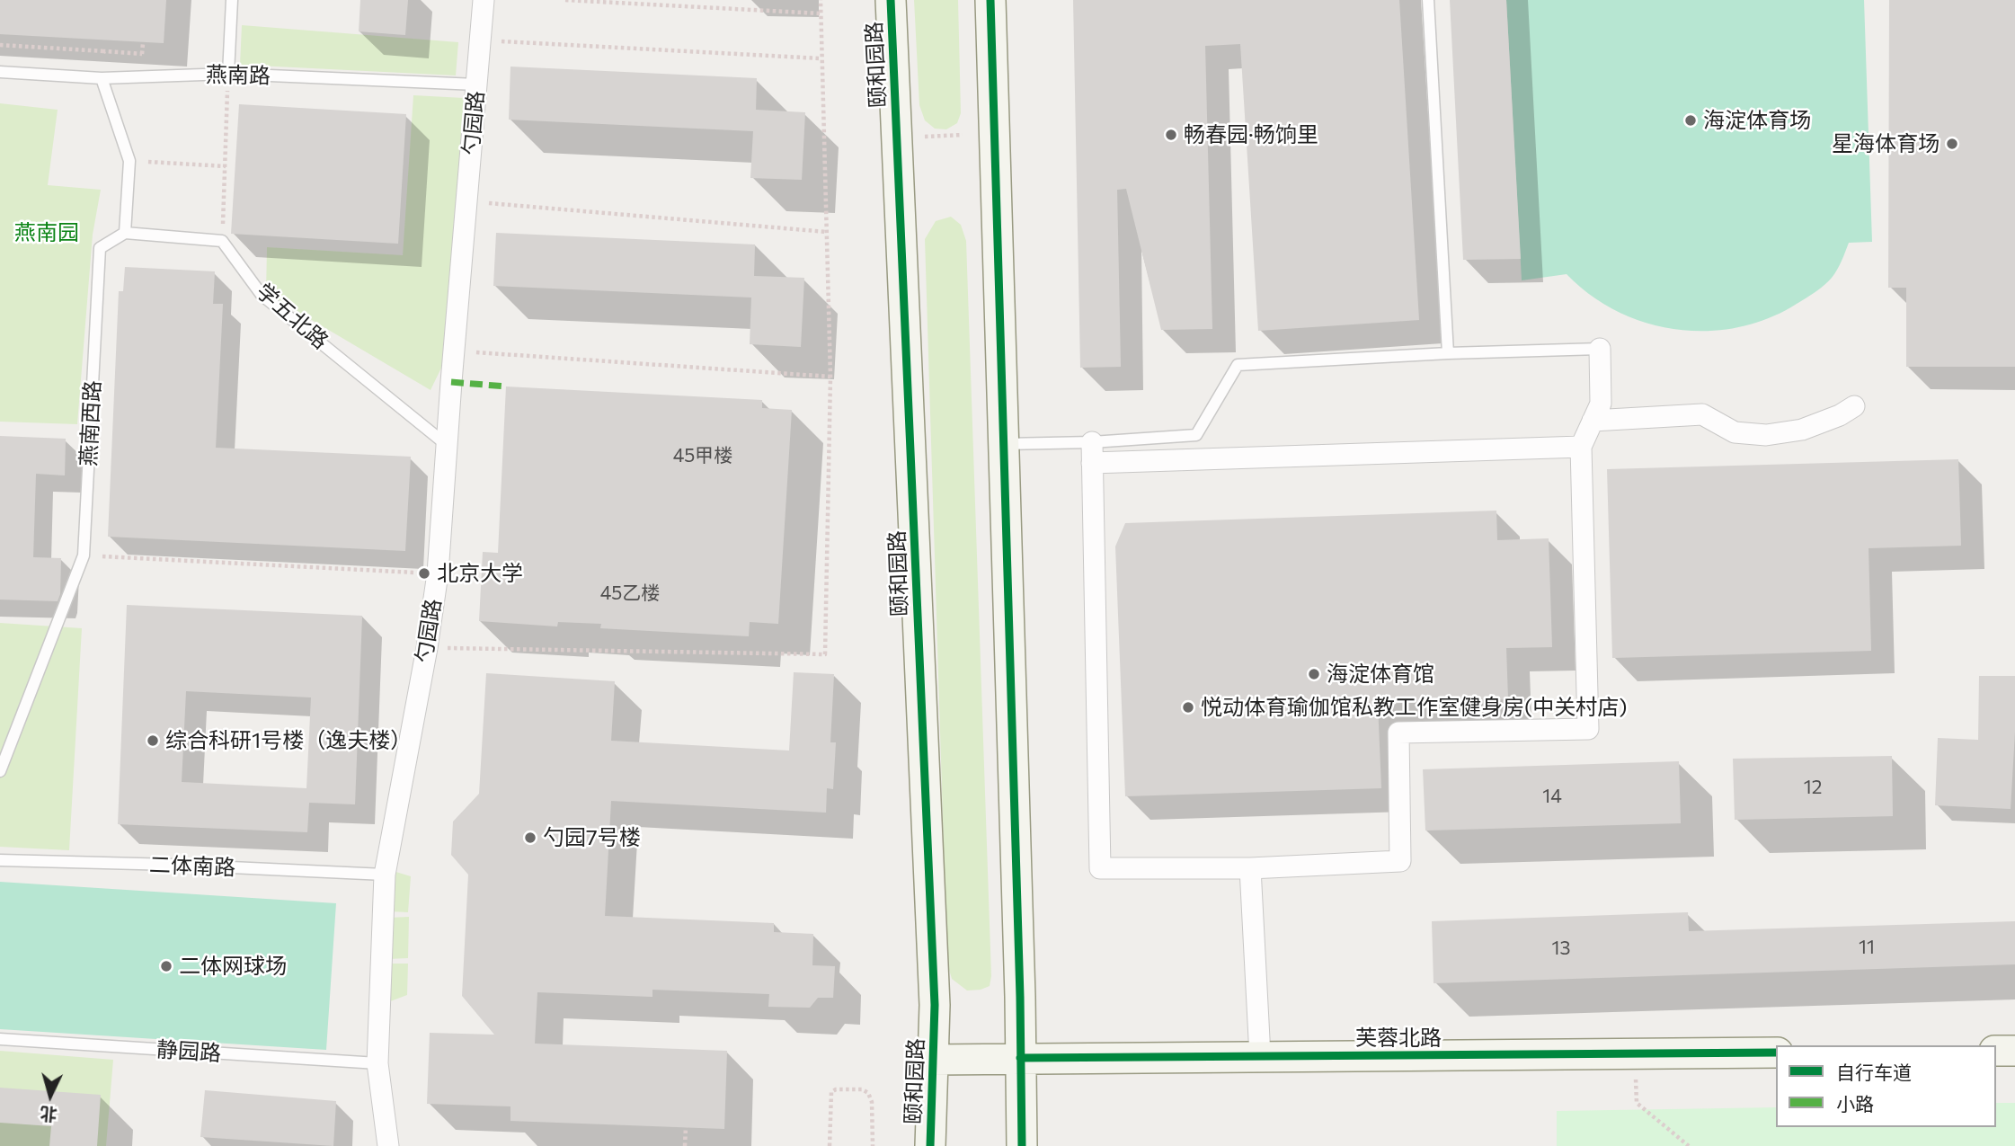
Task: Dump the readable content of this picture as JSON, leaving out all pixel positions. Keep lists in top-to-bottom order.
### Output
{
  "streets": {
    "street": ["颐和园路", "勺园路", "芙蓉北路"],
    "lane": [
      "燕南路",
      "学五北路",
      "燕南西路",
      "二体南路",
      "静园路"
    ]
  },
  "crossings": [
    ["颐和园路", "芙蓉北路"],
    ["燕南路", "勺园路"],
    ["勺园路", "学五北路"],
    ["勺园路", "二体南路"],
    ["勺园路", "静园路"]
  ],
  "parks": ["燕南园"],
  "places": [
    "海淀体育场",
    "畅春园·畅饷里",
    "星海体育场",
    "北京大学",
    "海淀体育馆",
    "悦动体育瑜伽馆私教工作室健身房(中关村店)",
    "综合科研1号楼（逸夫楼）",
    "勺园7号楼",
    "二体网球场"
  ],
  "house_numbers": [
    "45甲楼",
    "45乙楼",
    "12",
    "14",
    "11",
    "13"
  ],
  "legend": ["自行车道", "小路"],
  "north": "bottom"
}
